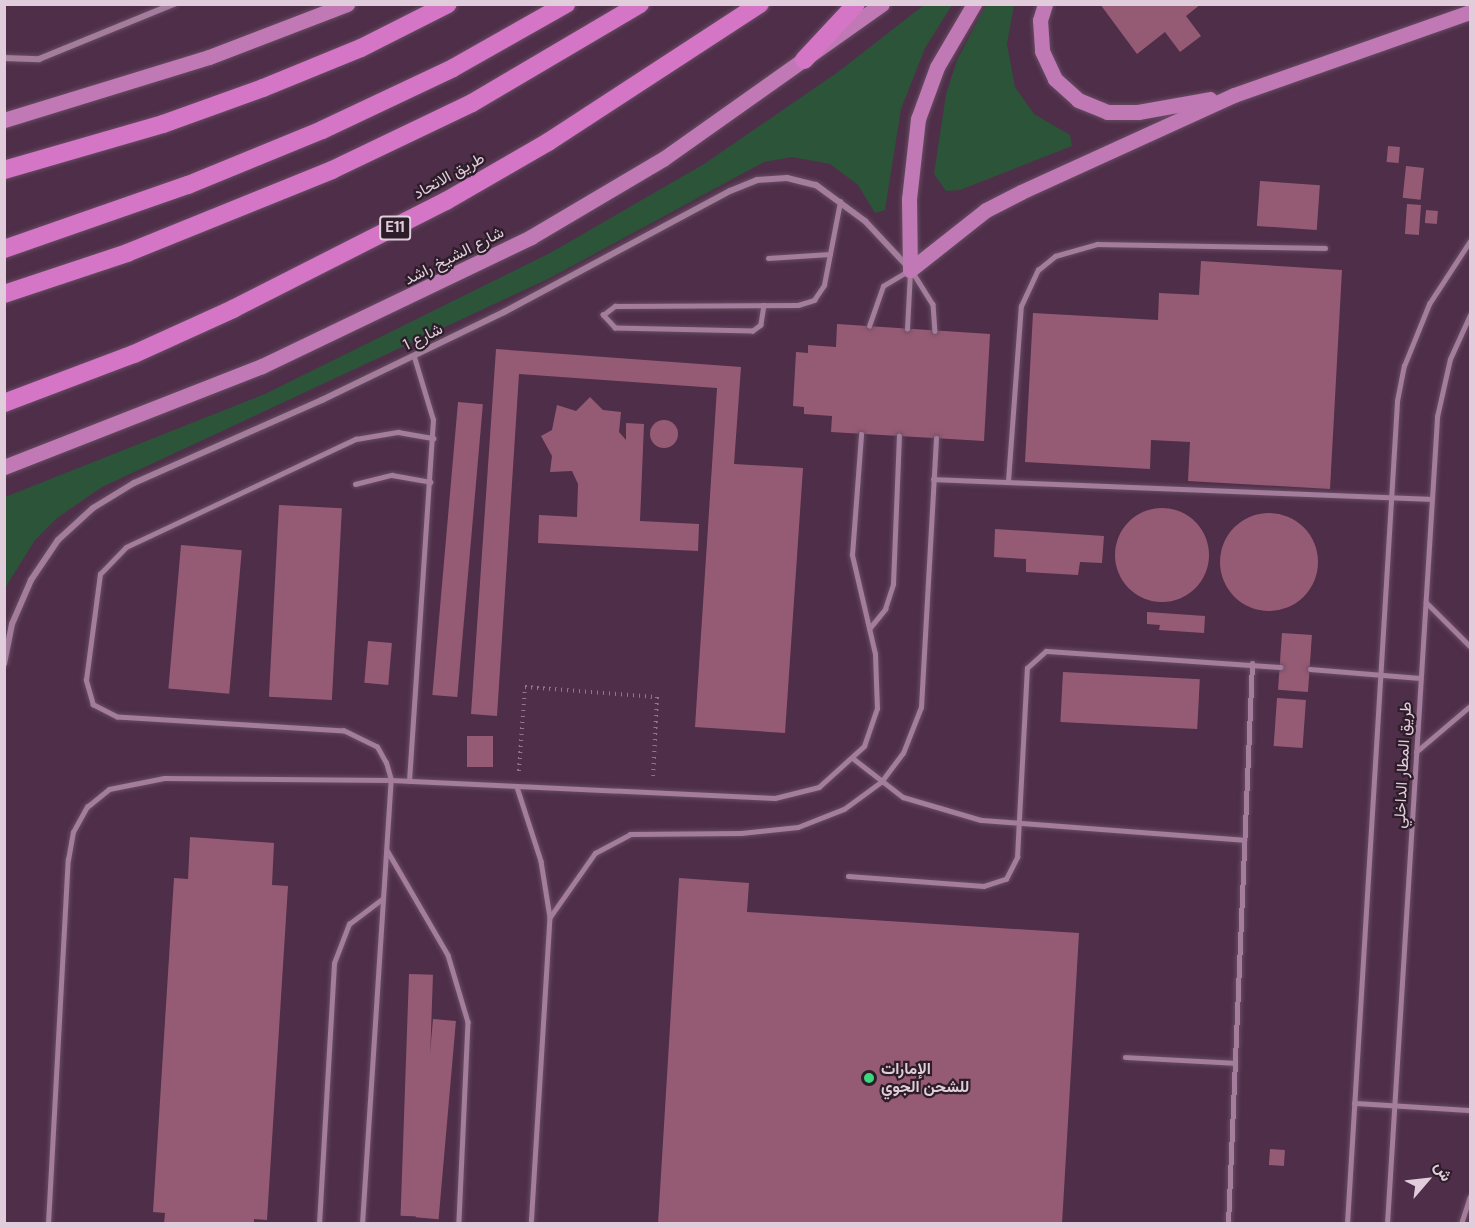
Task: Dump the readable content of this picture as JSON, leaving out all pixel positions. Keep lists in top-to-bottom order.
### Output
{
  "streets": {
    "highway": ["طريق الاتحاد", "E11"],
    "main road": ["شارع الشيخ راشد"],
    "street": ["شارع 1"],
    "lane": ["طريق المطار الداخلي"]
  },
  "places": ["الإمارات للشحن الجوي"],
  "north": "top right"
}
